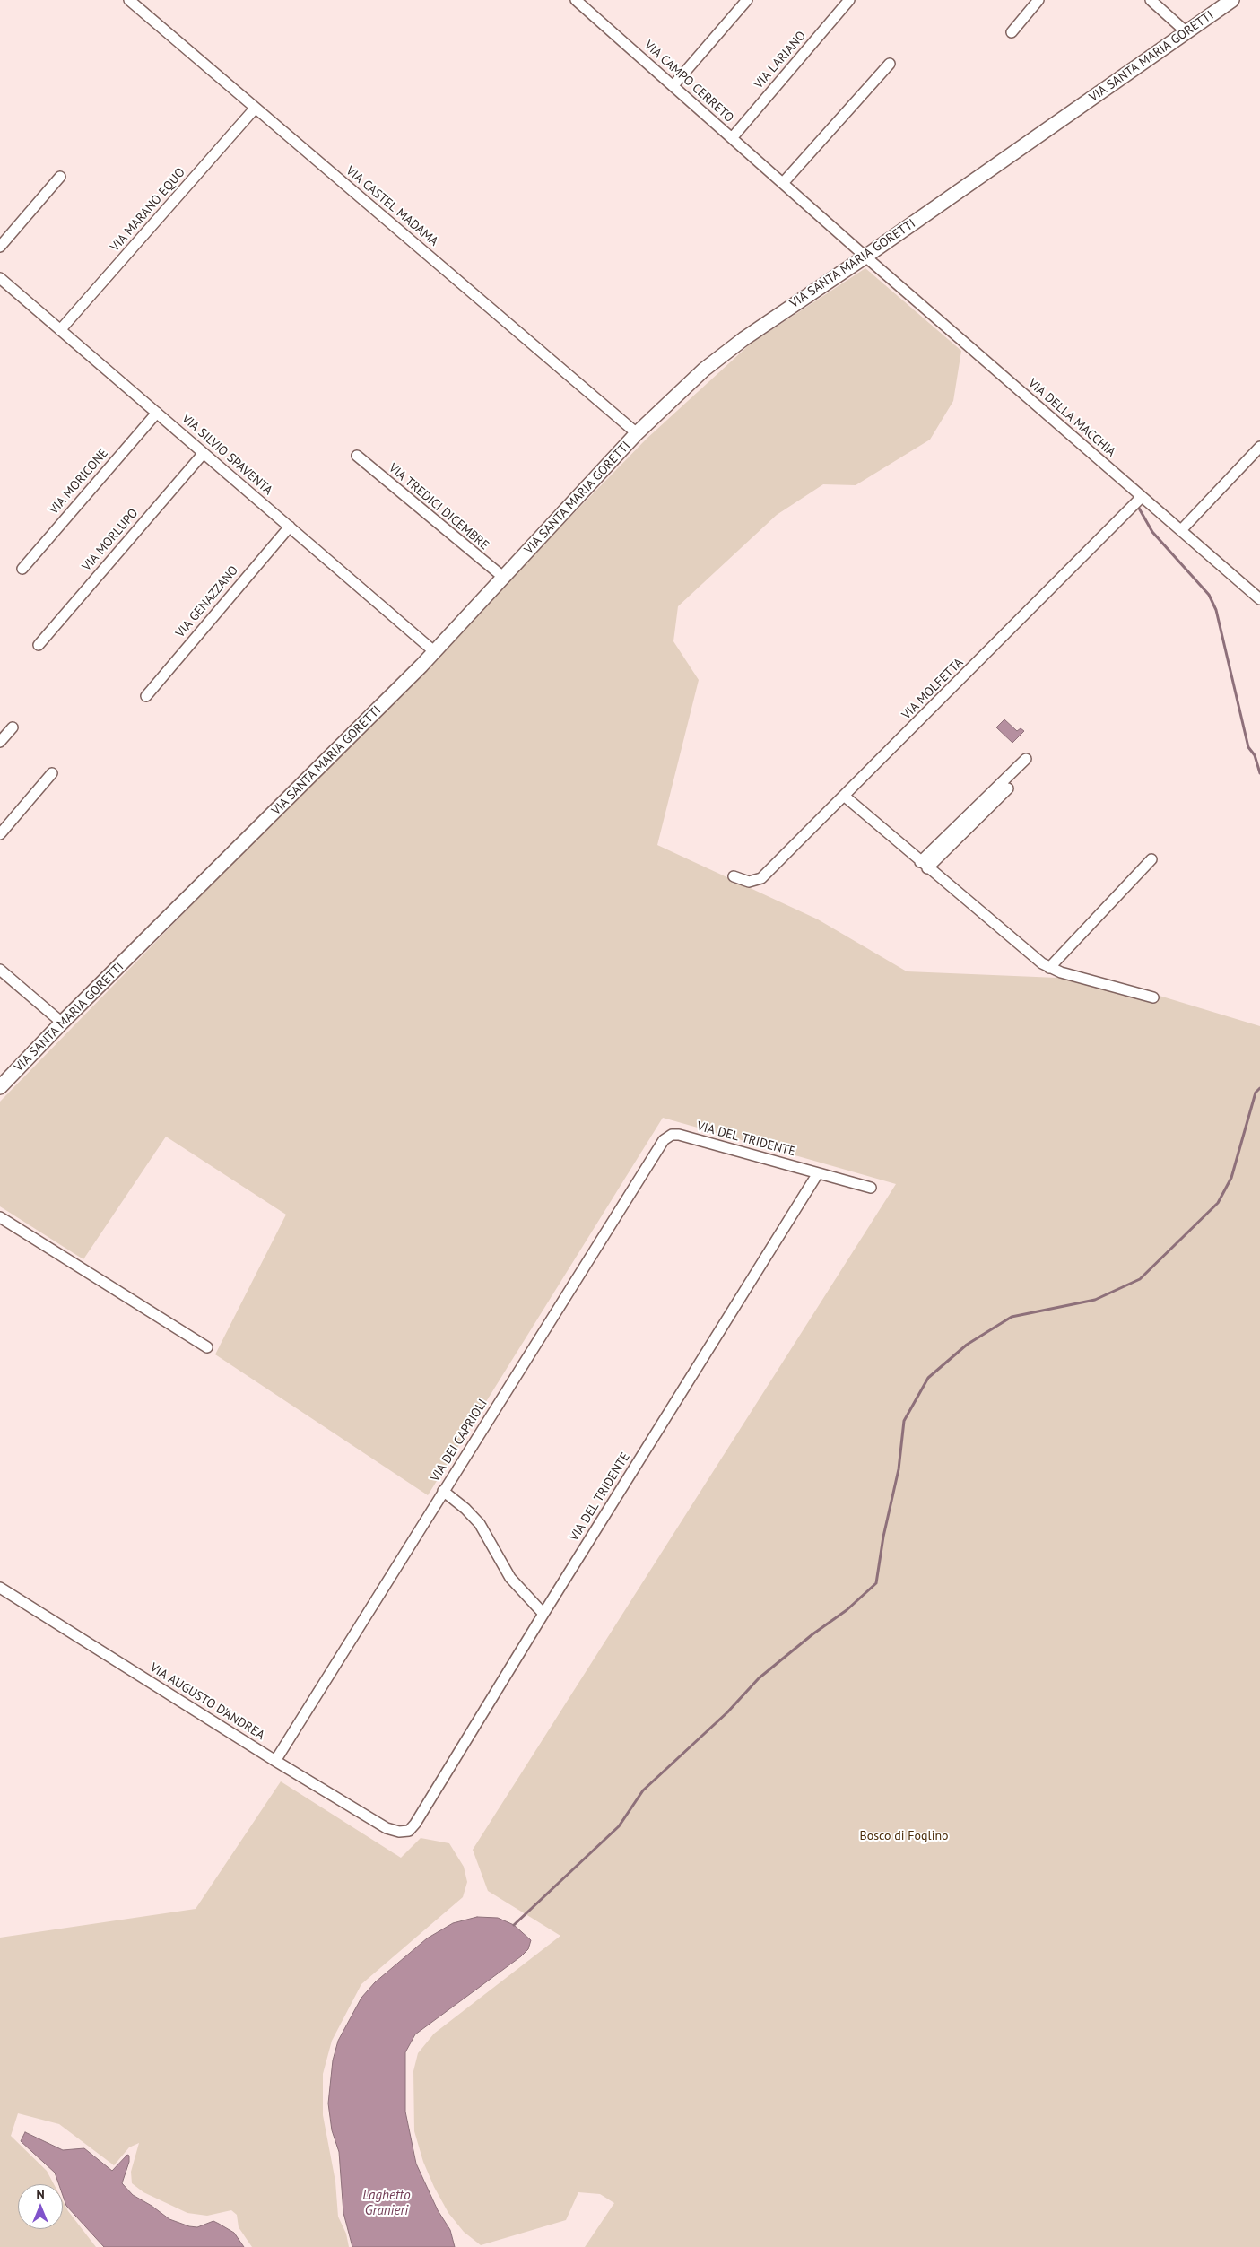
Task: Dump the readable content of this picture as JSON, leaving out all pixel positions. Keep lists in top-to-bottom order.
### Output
{
  "streets": {
    "main road": ["VIA SANTA MARIA GORETTI"],
    "street": [
      "VIA LARIANO",
      "VIA CAMPO CERRETO",
      "VIA CASTEL MADAMA",
      "VIA MARANO EQUO",
      "VIA DELLA MACCHIA",
      "VIA SILVIO SPAVENTA",
      "VIA MORICONE",
      "VIA TREDICI DICEMBRE",
      "VIA MORLUPO",
      "VIA GENAZZANO",
      "VIA MOLFETTA",
      "VIA DEL TRIDENTE",
      "VIA DEI CAPRIOLI",
      "VIA AUGUSTO D'ANDREA"
    ]
  },
  "crossings": [
    ["VIA SANTA MARIA GORETTI", "VIA CAMPO CERRETO"],
    ["VIA SANTA MARIA GORETTI", "VIA CASTEL MADAMA"],
    ["VIA SANTA MARIA GORETTI", "VIA DELLA MACCHIA"],
    ["VIA SANTA MARIA GORETTI", "VIA SILVIO SPAVENTA"],
    ["VIA SANTA MARIA GORETTI", "VIA TREDICI DICEMBRE"],
    ["VIA LARIANO", "VIA CAMPO CERRETO"],
    ["VIA CAMPO CERRETO", "VIA DELLA MACCHIA"],
    ["VIA CASTEL MADAMA", "VIA MARANO EQUO"],
    ["VIA MARANO EQUO", "VIA SILVIO SPAVENTA"],
    ["VIA DELLA MACCHIA", "VIA MOLFETTA"],
    ["VIA SILVIO SPAVENTA", "VIA MORICONE"],
    ["VIA SILVIO SPAVENTA", "VIA MORLUPO"],
    ["VIA SILVIO SPAVENTA", "VIA GENAZZANO"],
    ["VIA DEL TRIDENTE", "VIA DEI CAPRIOLI"],
    ["VIA DEL TRIDENTE", "VIA AUGUSTO D'ANDREA"],
    ["VIA DEI CAPRIOLI", "VIA AUGUSTO D'ANDREA"]
  ],
  "water": ["Laghetto Granieri"],
  "parks": ["Bosco di Foglino"],
  "north": "top"
}
